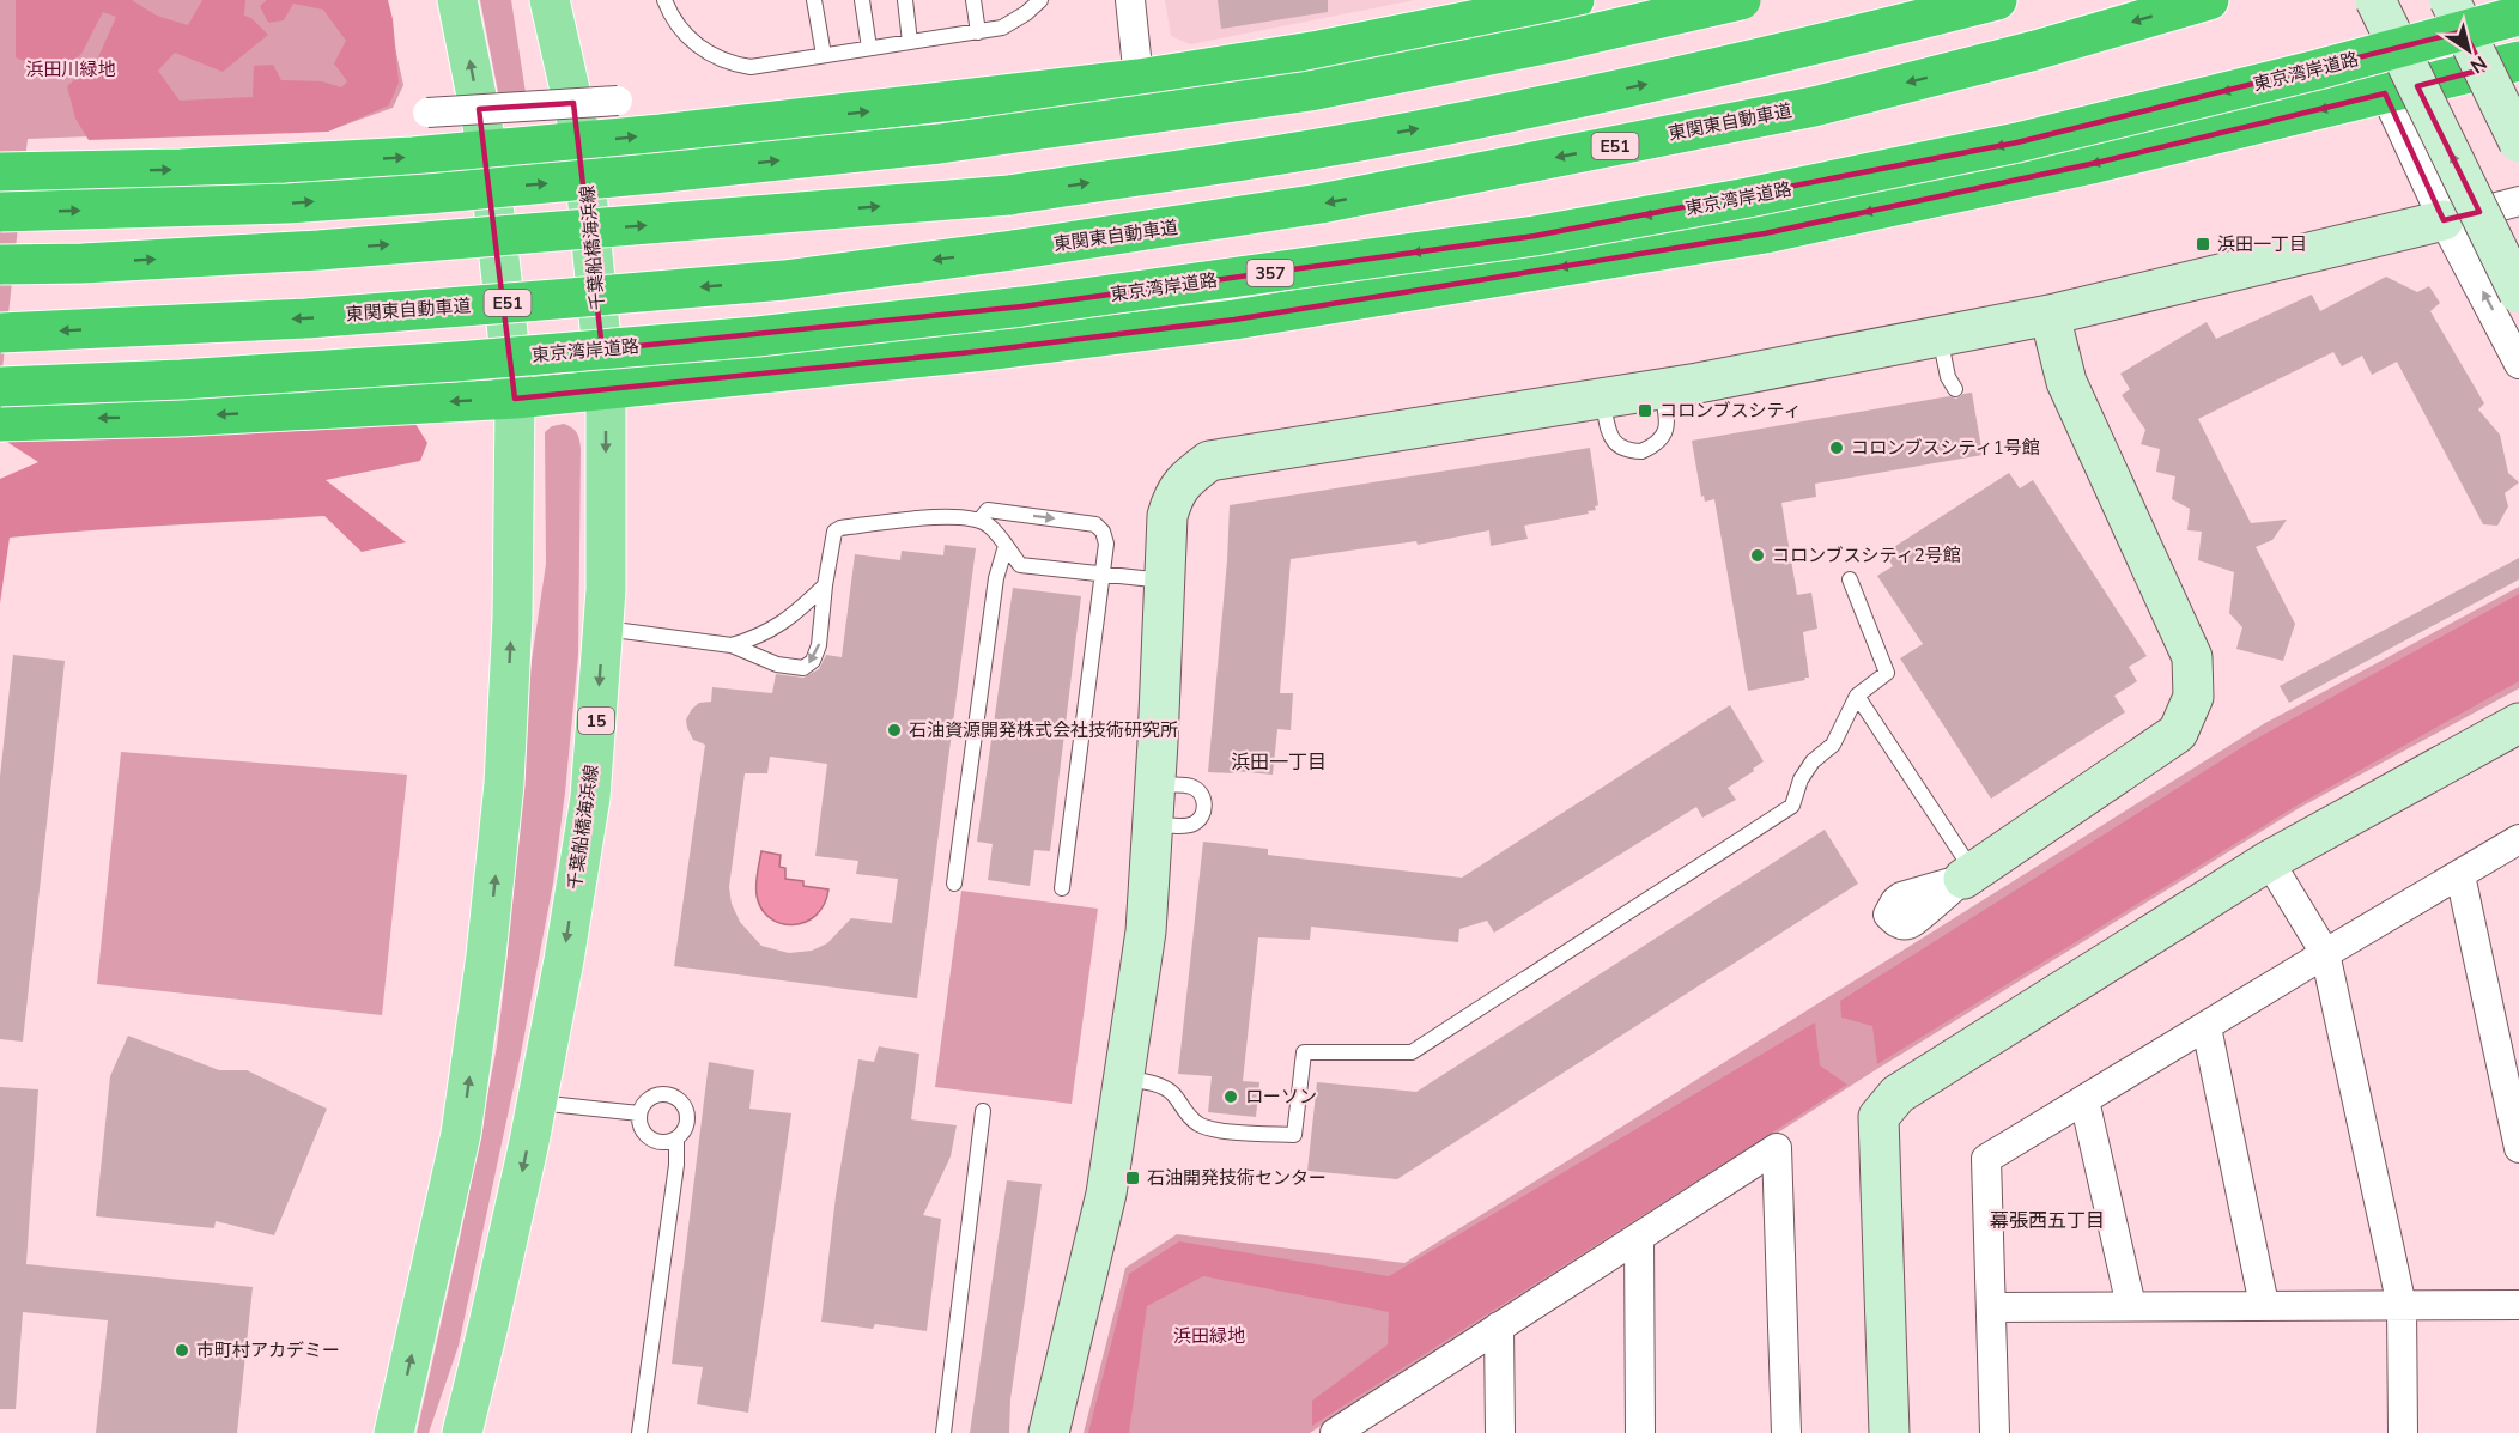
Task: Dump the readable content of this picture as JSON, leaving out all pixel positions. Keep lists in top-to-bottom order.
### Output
{
  "streets": {
    "highway": [
      "東京湾岸道路",
      "東関東自動車道",
      "E51",
      "357"
    ],
    "main road": ["千葉船橋海浜線", "15"]
  },
  "districts": ["浜田一丁目", "幕張西五丁目"],
  "parks": ["浜田川緑地", "浜田緑地"],
  "places": {
    "transit": ["浜田一丁目", "コロンブスシティ", "石油開発技術センター"],
    "other": [
      "コロンブスシティ1号館",
      "コロンブスシティ2号館",
      "石油資源開発株式会社技術研究所",
      "ローソン",
      "市町村アカデミー"
    ]
  },
  "north": "bottom right"
}
